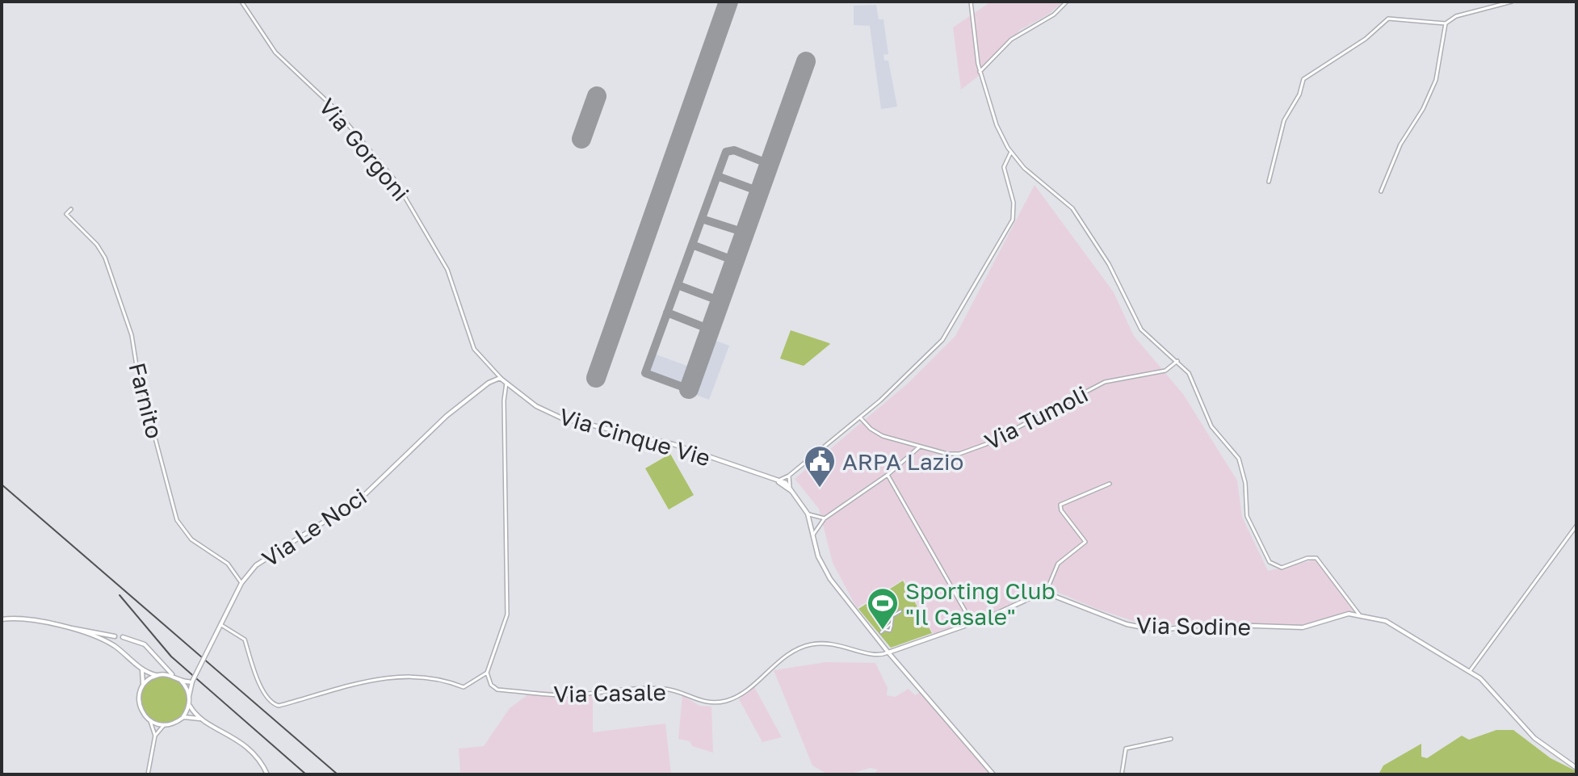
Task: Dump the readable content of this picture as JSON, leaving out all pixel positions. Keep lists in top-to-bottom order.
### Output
{
  "streets": {
    "street": [
      "Via Gorgoni",
      "Farnito",
      "Via Tumoli",
      "Via Cinque Vie",
      "Via Le Noci",
      "Via Sodine",
      "Via Casale"
    ]
  },
  "crossings": [
    ["Via Gorgoni", "Via Cinque Vie"],
    ["Via Gorgoni", "Via Le Noci"],
    ["Farnito", "Via Le Noci"],
    ["Via Cinque Vie", "Via Le Noci"],
    ["Via Cinque Vie", "Via Casale"]
  ],
  "places": {
    "public building": ["ARPA Lazio"],
    "sports": ["Sporting Club \"Il Casale\""]
  }
}
